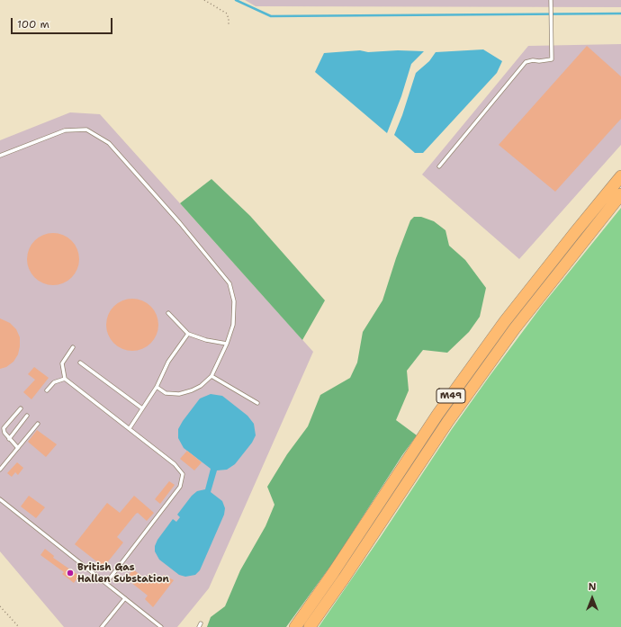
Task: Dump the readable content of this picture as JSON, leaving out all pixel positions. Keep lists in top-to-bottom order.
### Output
{
  "streets": {
    "highway": ["M49"]
  },
  "places": ["British Gas Hallen Substation"],
  "scale_bar": "100 m",
  "north": "top"
}
